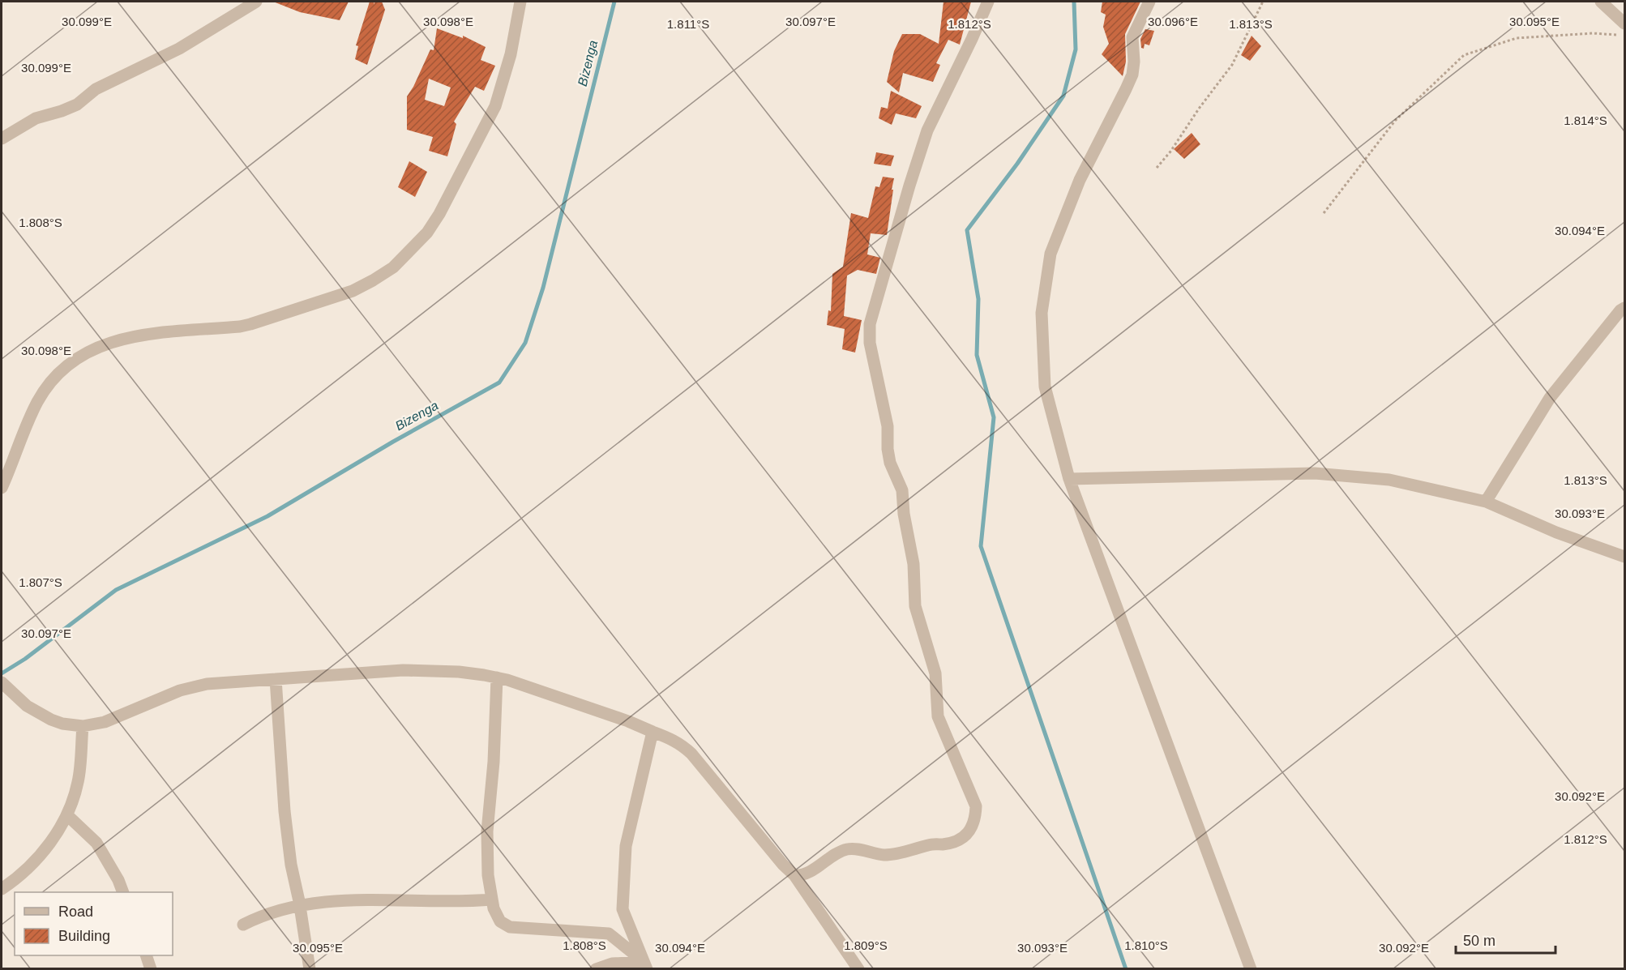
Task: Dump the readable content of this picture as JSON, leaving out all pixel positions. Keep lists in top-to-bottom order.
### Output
{
  "water": ["Bizenga"],
  "legend": ["Road", "Building"],
  "scale_bar": "50 m",
  "coordinates": [
    "30.099°E",
    "30.098°E",
    "30.097°E",
    "30.096°E",
    "30.095°E",
    "1.811°S",
    "1.812°S",
    "1.813°S",
    "1.814°S",
    "1.808°S",
    "30.094°E",
    "30.093°E",
    "1.807°S",
    "30.092°E",
    "1.809°S",
    "1.810°S"
  ]
}
